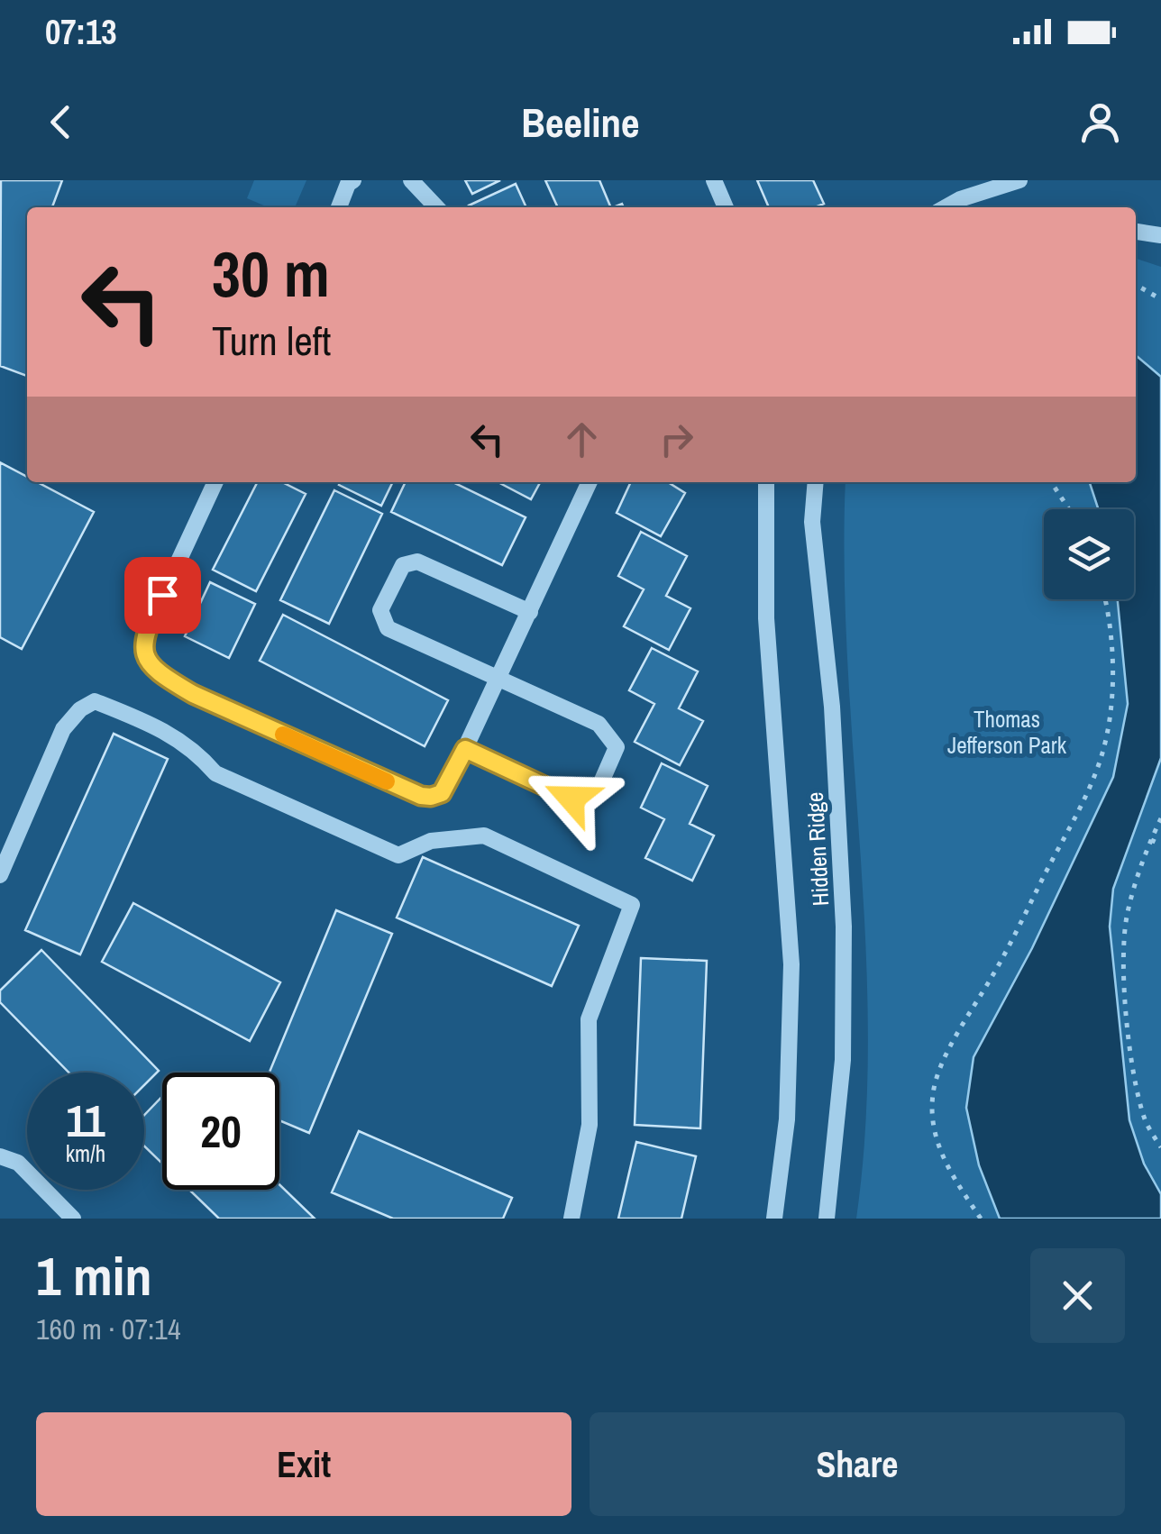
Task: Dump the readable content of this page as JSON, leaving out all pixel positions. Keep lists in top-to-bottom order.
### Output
{
  "streets": {
    "street": ["Hidden Ridge"]
  },
  "parks": ["Thomas Jefferson Park"],
  "page": {
    "status": "07:13",
    "header": "Beeline",
    "turn": ["30 m", "Turn left"],
    "speed": "11 km/h",
    "limit": "20",
    "heading": ["1 min", "160 m · 07:14"],
    "buttons": ["Exit", "Share"]
  }
}
